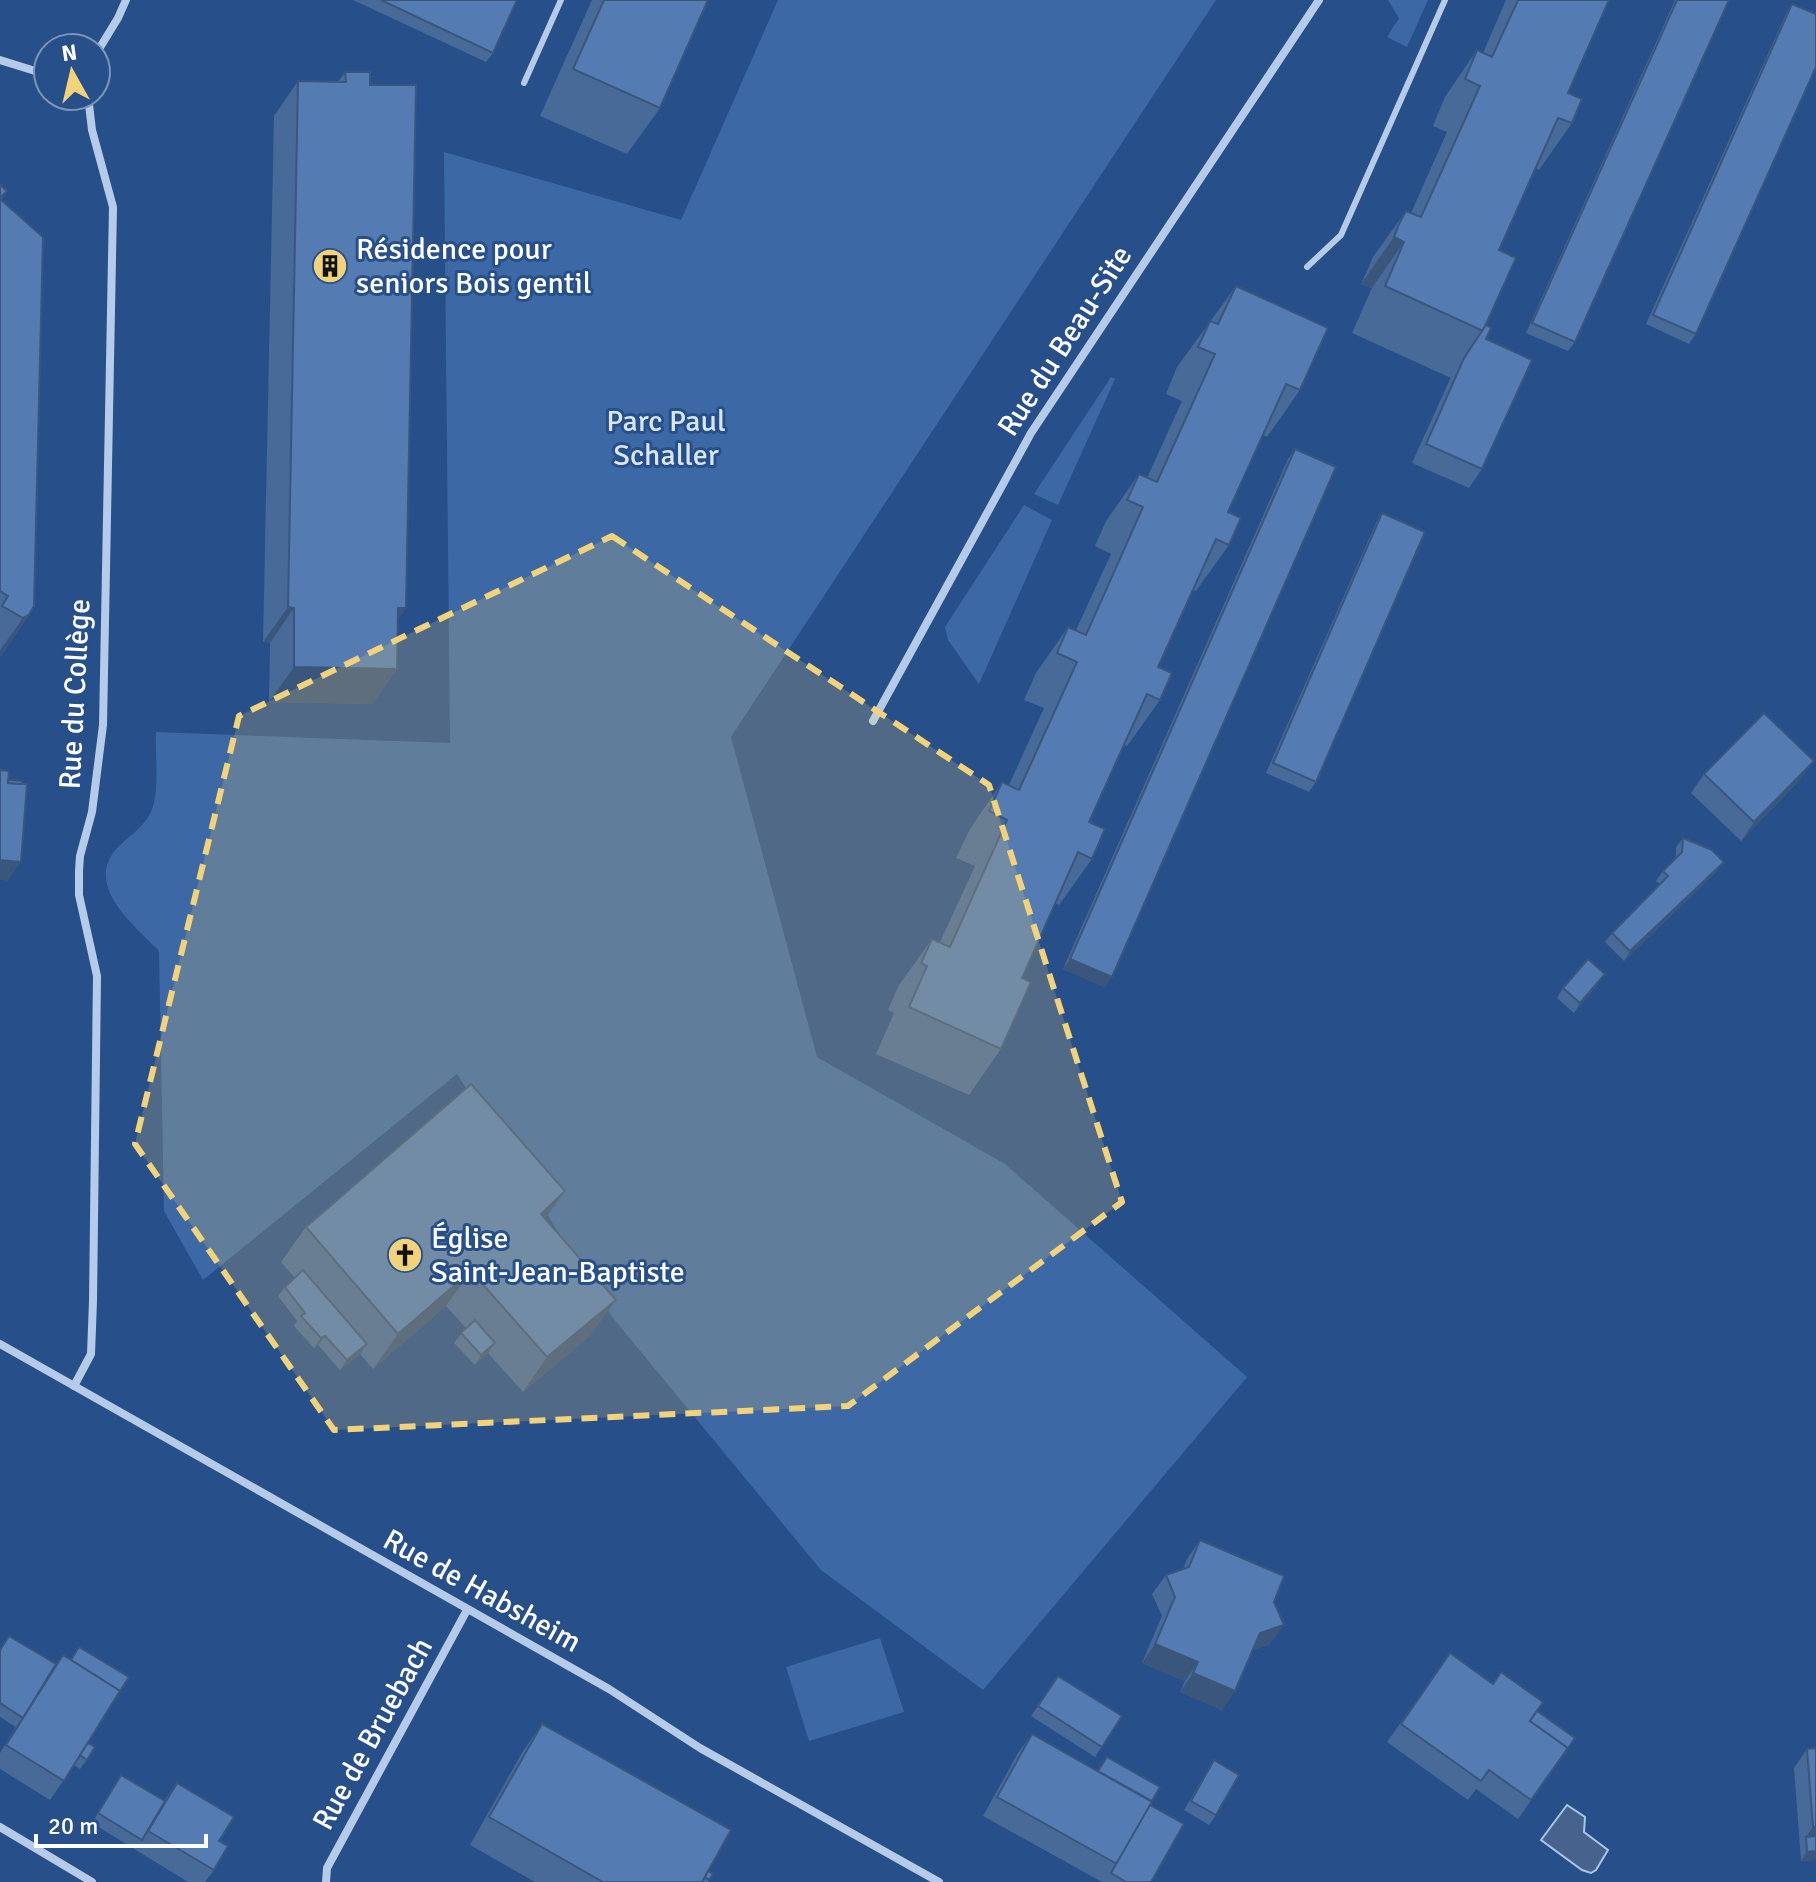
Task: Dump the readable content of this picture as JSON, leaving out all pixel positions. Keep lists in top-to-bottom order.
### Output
{
  "streets": {
    "street": [
      "Rue du Beau-Site",
      "Rue du Collège",
      "Rue de Habsheim",
      "Rue de Bruebach"
    ]
  },
  "crossings": [
    ["Rue du Collège", "Rue de Habsheim"],
    ["Rue de Habsheim", "Rue de Bruebach"]
  ],
  "parks": ["Parc Paul Schaller"],
  "places": {
    "building": ["Résidence pour seniors Bois gentil"],
    "church": ["Église Saint-Jean-Baptiste"]
  },
  "scale_bar": "20 m",
  "north": "top"
}
